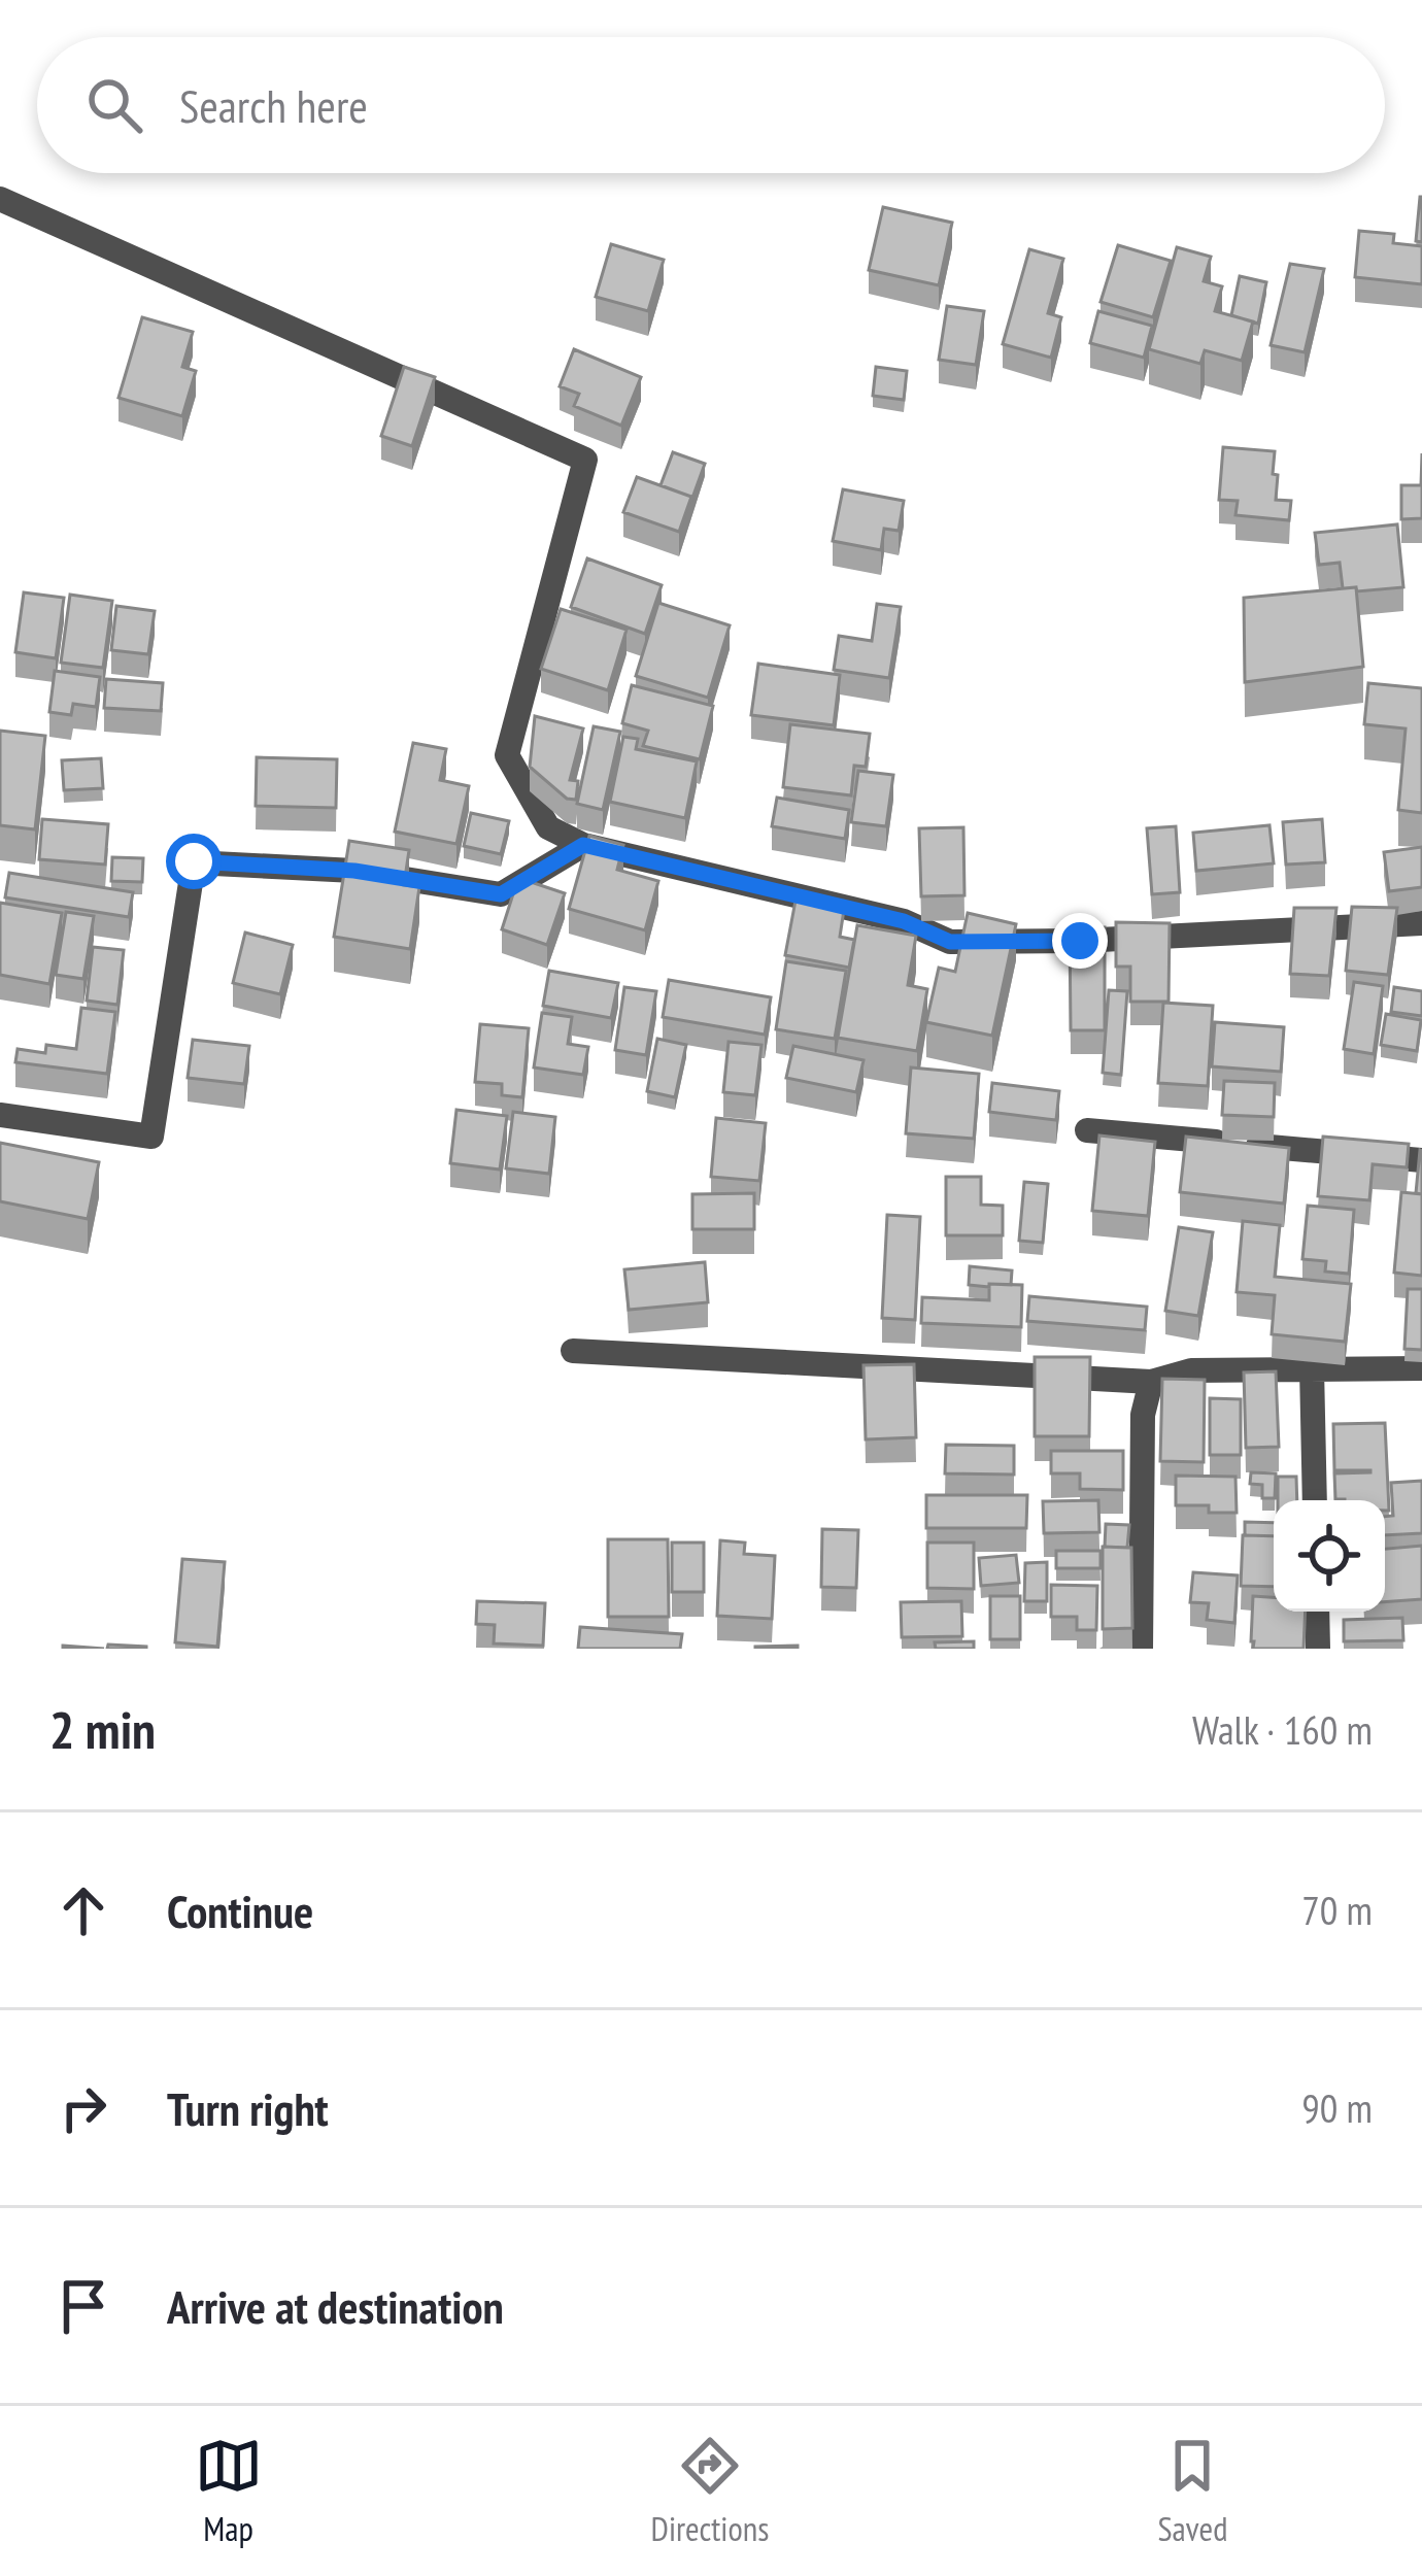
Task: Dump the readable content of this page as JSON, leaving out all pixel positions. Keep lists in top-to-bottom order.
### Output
{
  "page": {
    "search": "Search here",
    "heading": ["2 min", "Walk · 160 m"],
    "list": [
      ["Continue", "70 m"],
      ["Turn right", "90 m"],
      "Arrive at destination"
    ],
    "nav": ["Map", "Directions", "Saved"]
  }
}
